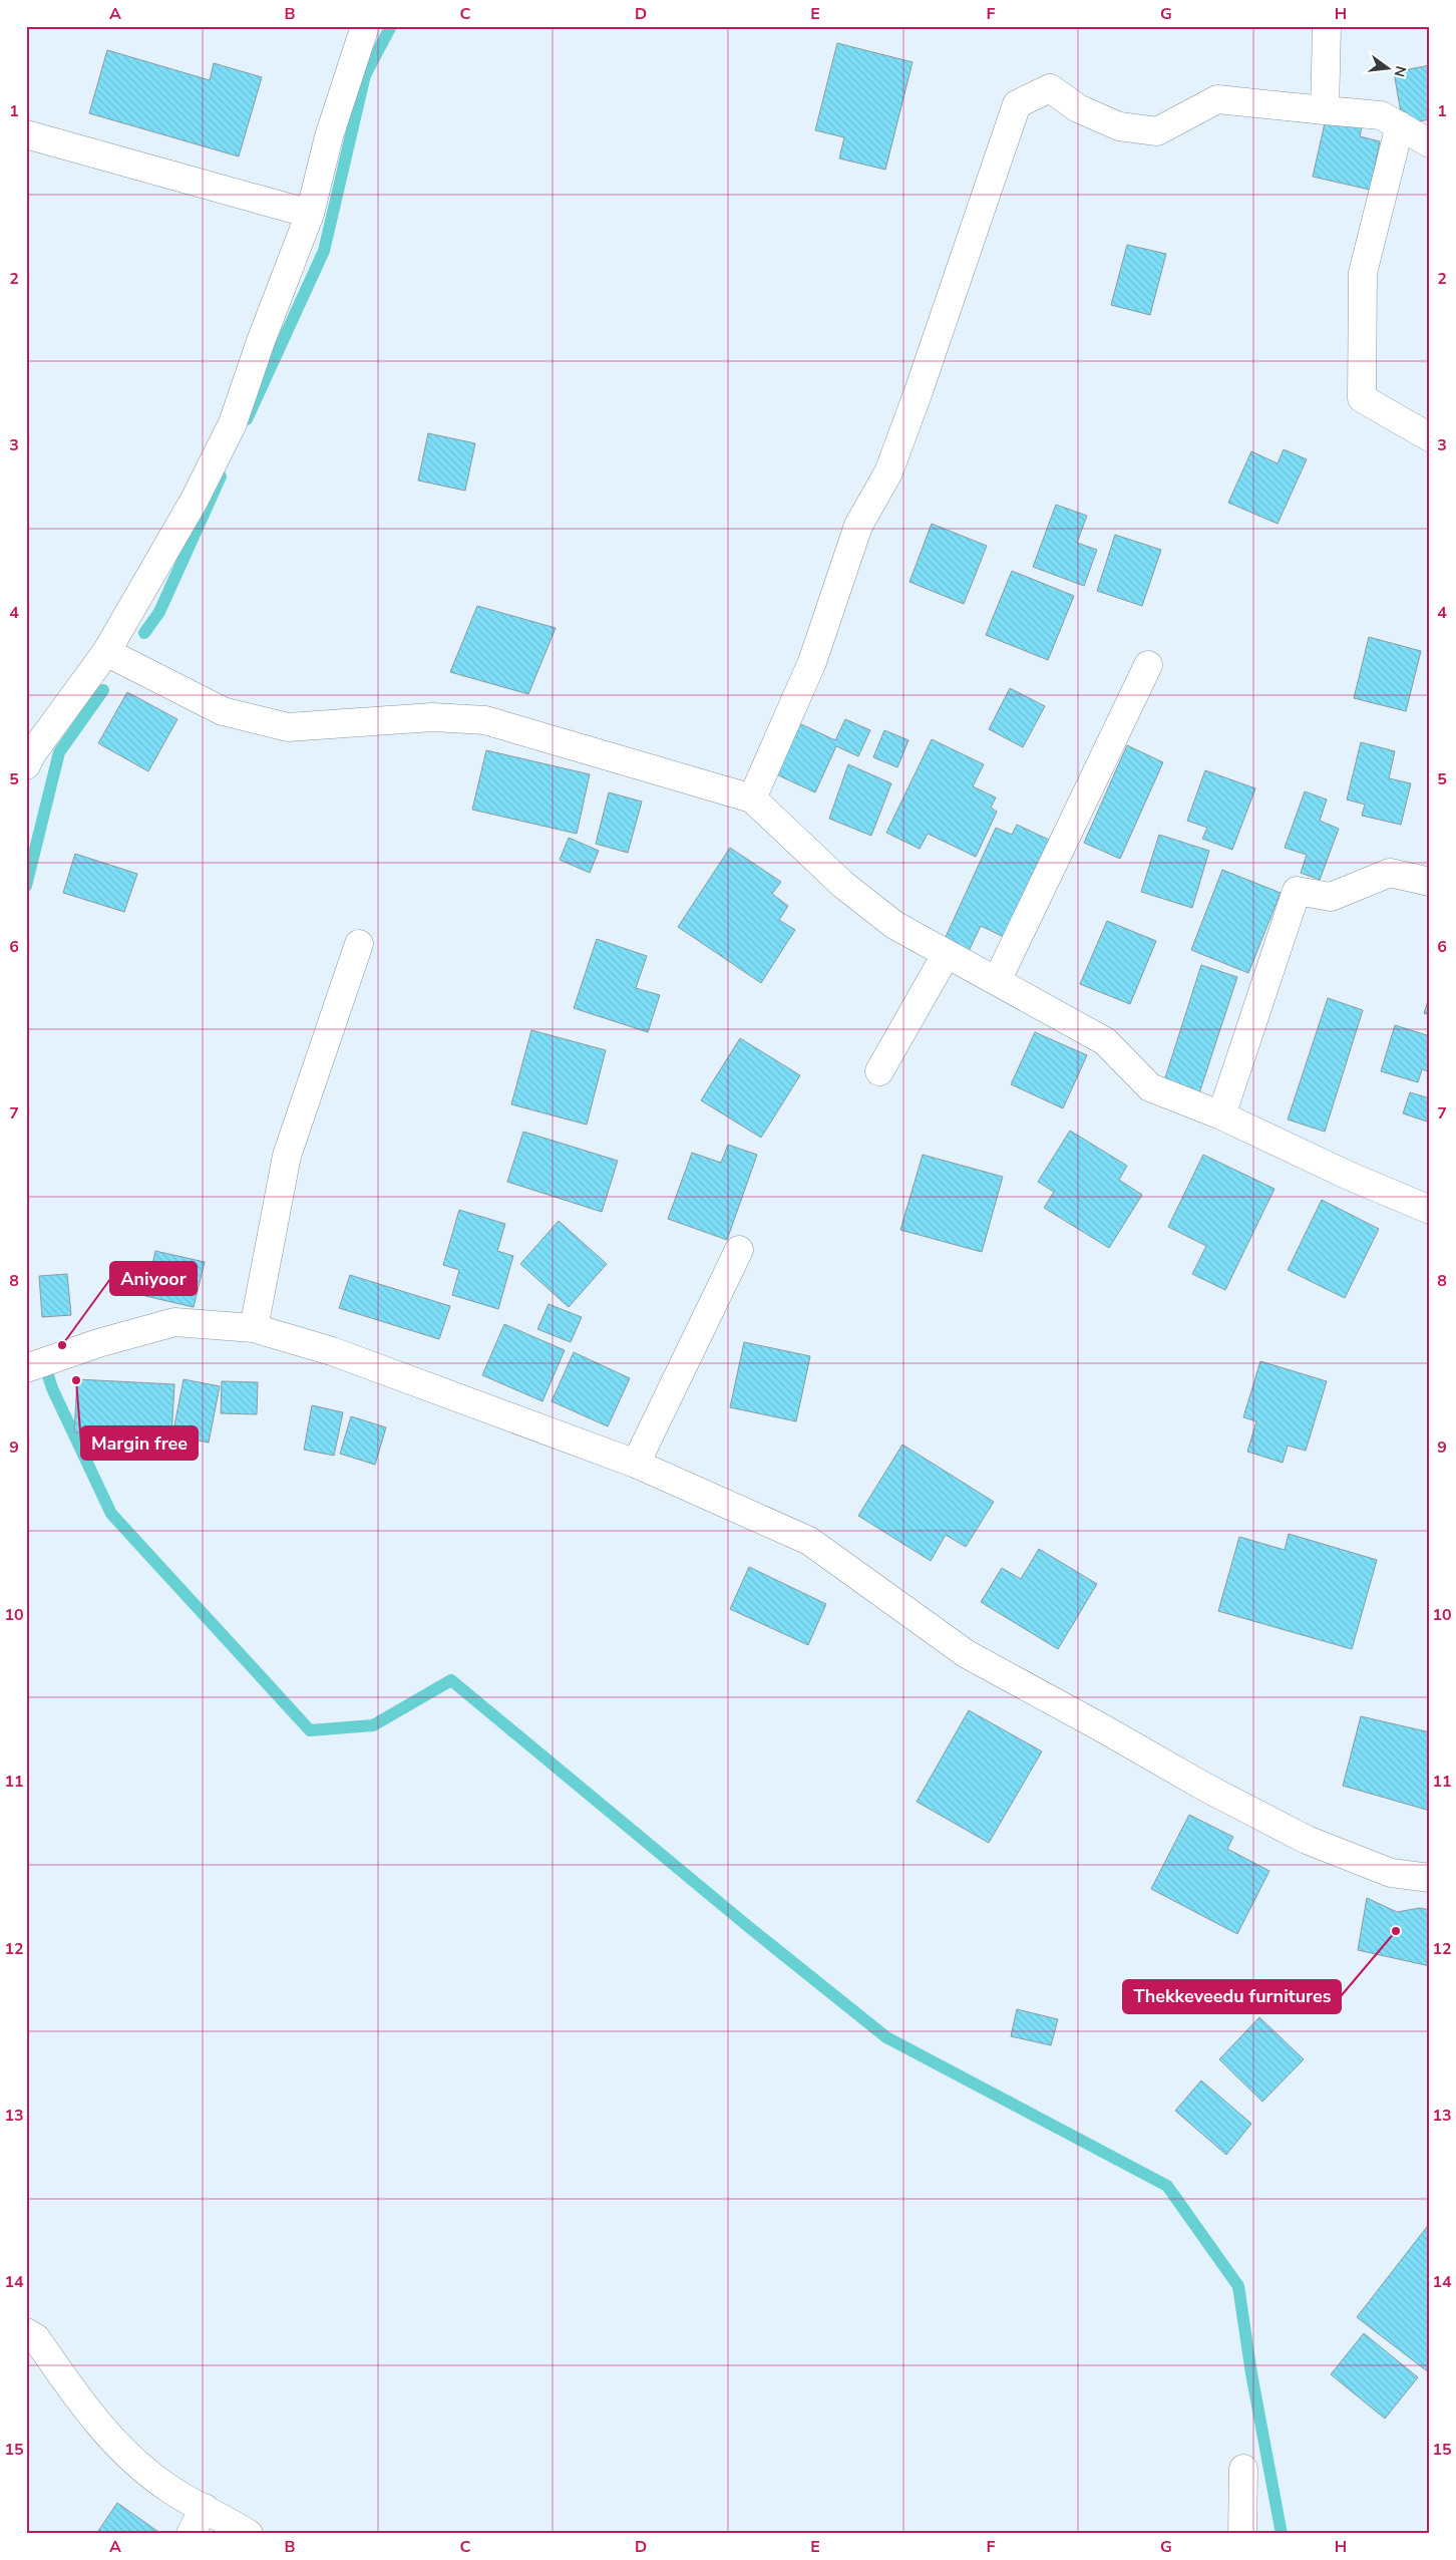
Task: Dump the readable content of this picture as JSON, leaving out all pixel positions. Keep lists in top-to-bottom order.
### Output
{
  "places": ["Aniyoor", "Margin free", "Thekkeveedu furnitures"],
  "north": "right",
  "grid": {
    "columns": [
      "A",
      "B",
      "C",
      "D",
      "E",
      "F",
      "G",
      "H"
    ],
    "rows": [
      "1",
      "2",
      "3",
      "4",
      "5",
      "6",
      "7",
      "8",
      "9",
      "10",
      "11",
      "12",
      "13",
      "14",
      "15"
    ]
  }
}
